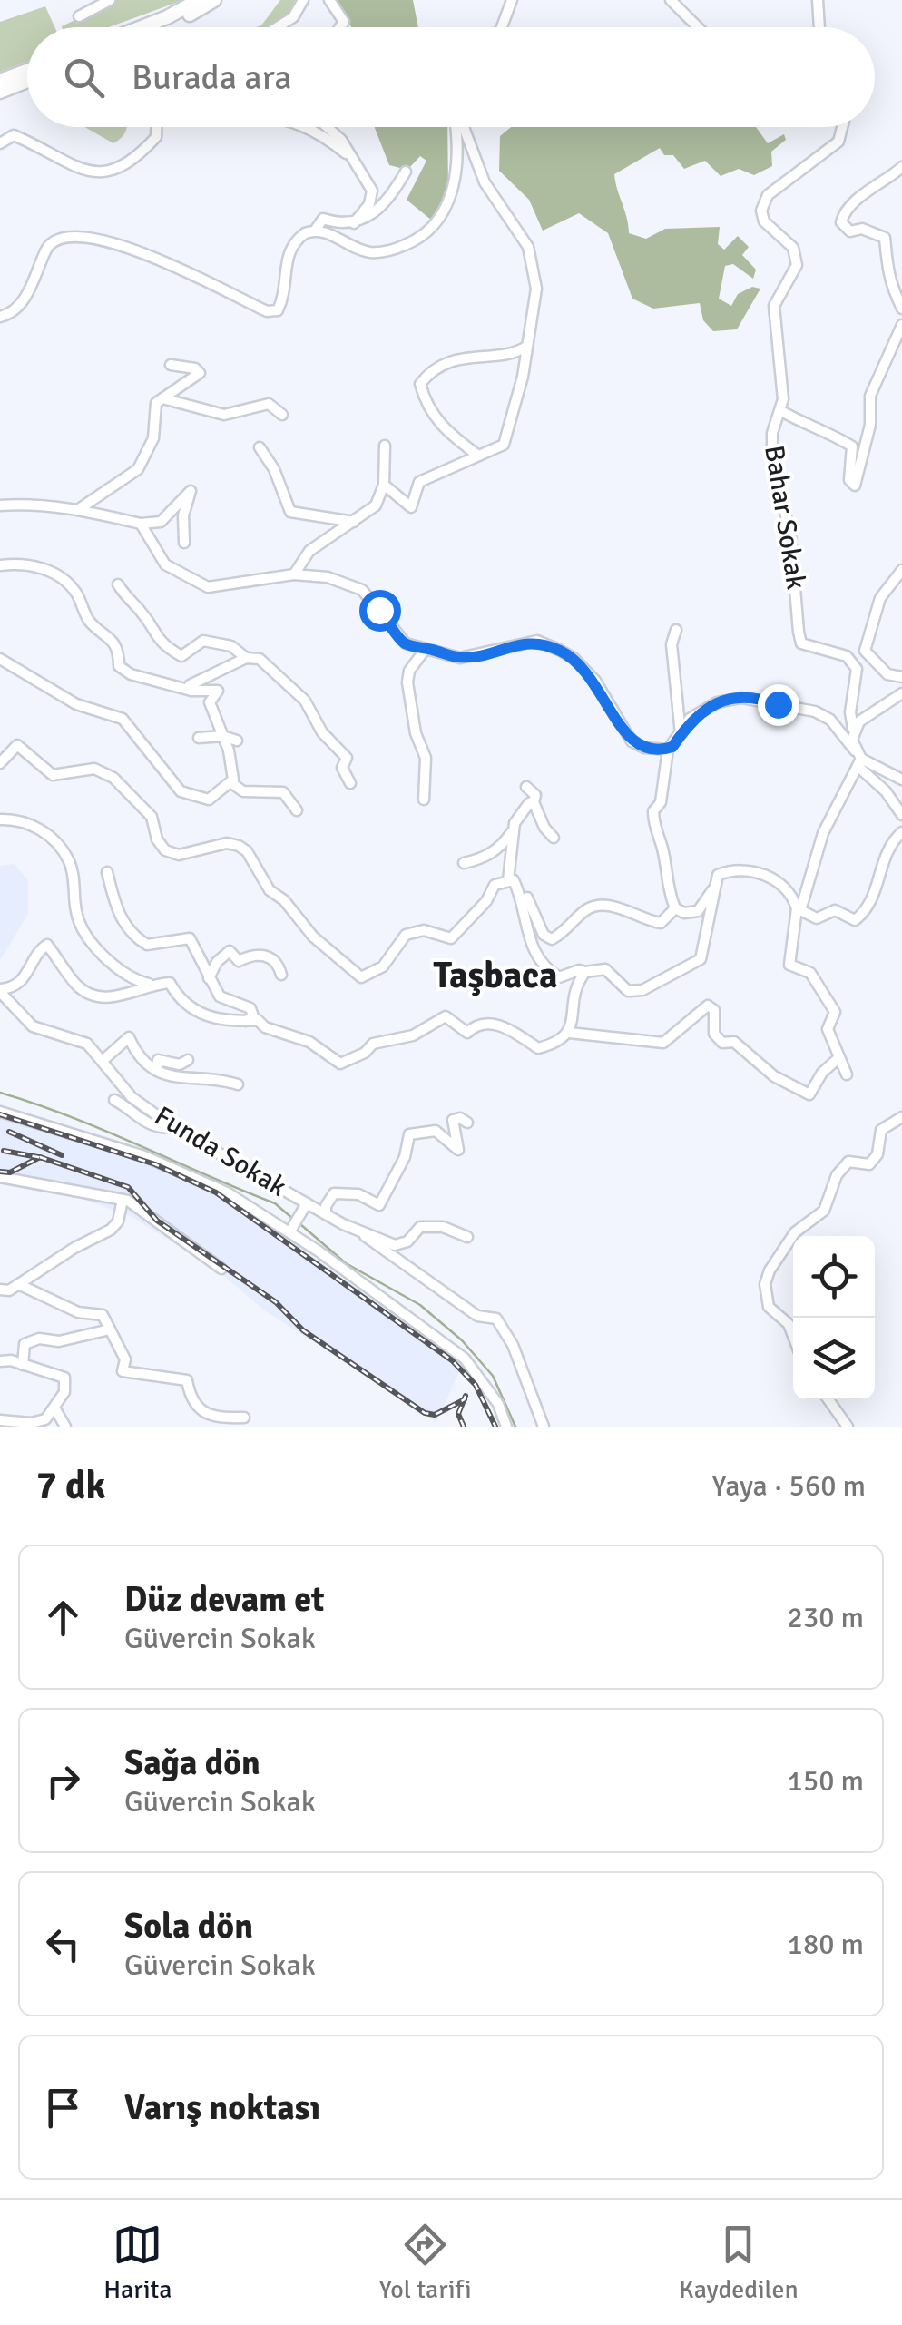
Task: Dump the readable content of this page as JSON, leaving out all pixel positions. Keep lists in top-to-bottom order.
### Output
{
  "streets": {
    "street": ["Bahar Sokak", "Funda Sokak"]
  },
  "districts": ["Taşbaca"],
  "page": {
    "search": "Burada ara",
    "heading": ["7 dk", "Yaya · 560 m"],
    "list": [
      ["Düz devam et", "Güvercin Sokak", "230 m"],
      ["Sağa dön", "Güvercin Sokak", "150 m"],
      ["Sola dön", "Güvercin Sokak", "180 m"],
      "Varış noktası"
    ],
    "nav": ["Harita", "Yol tarifi", "Kaydedilen"]
  }
}
